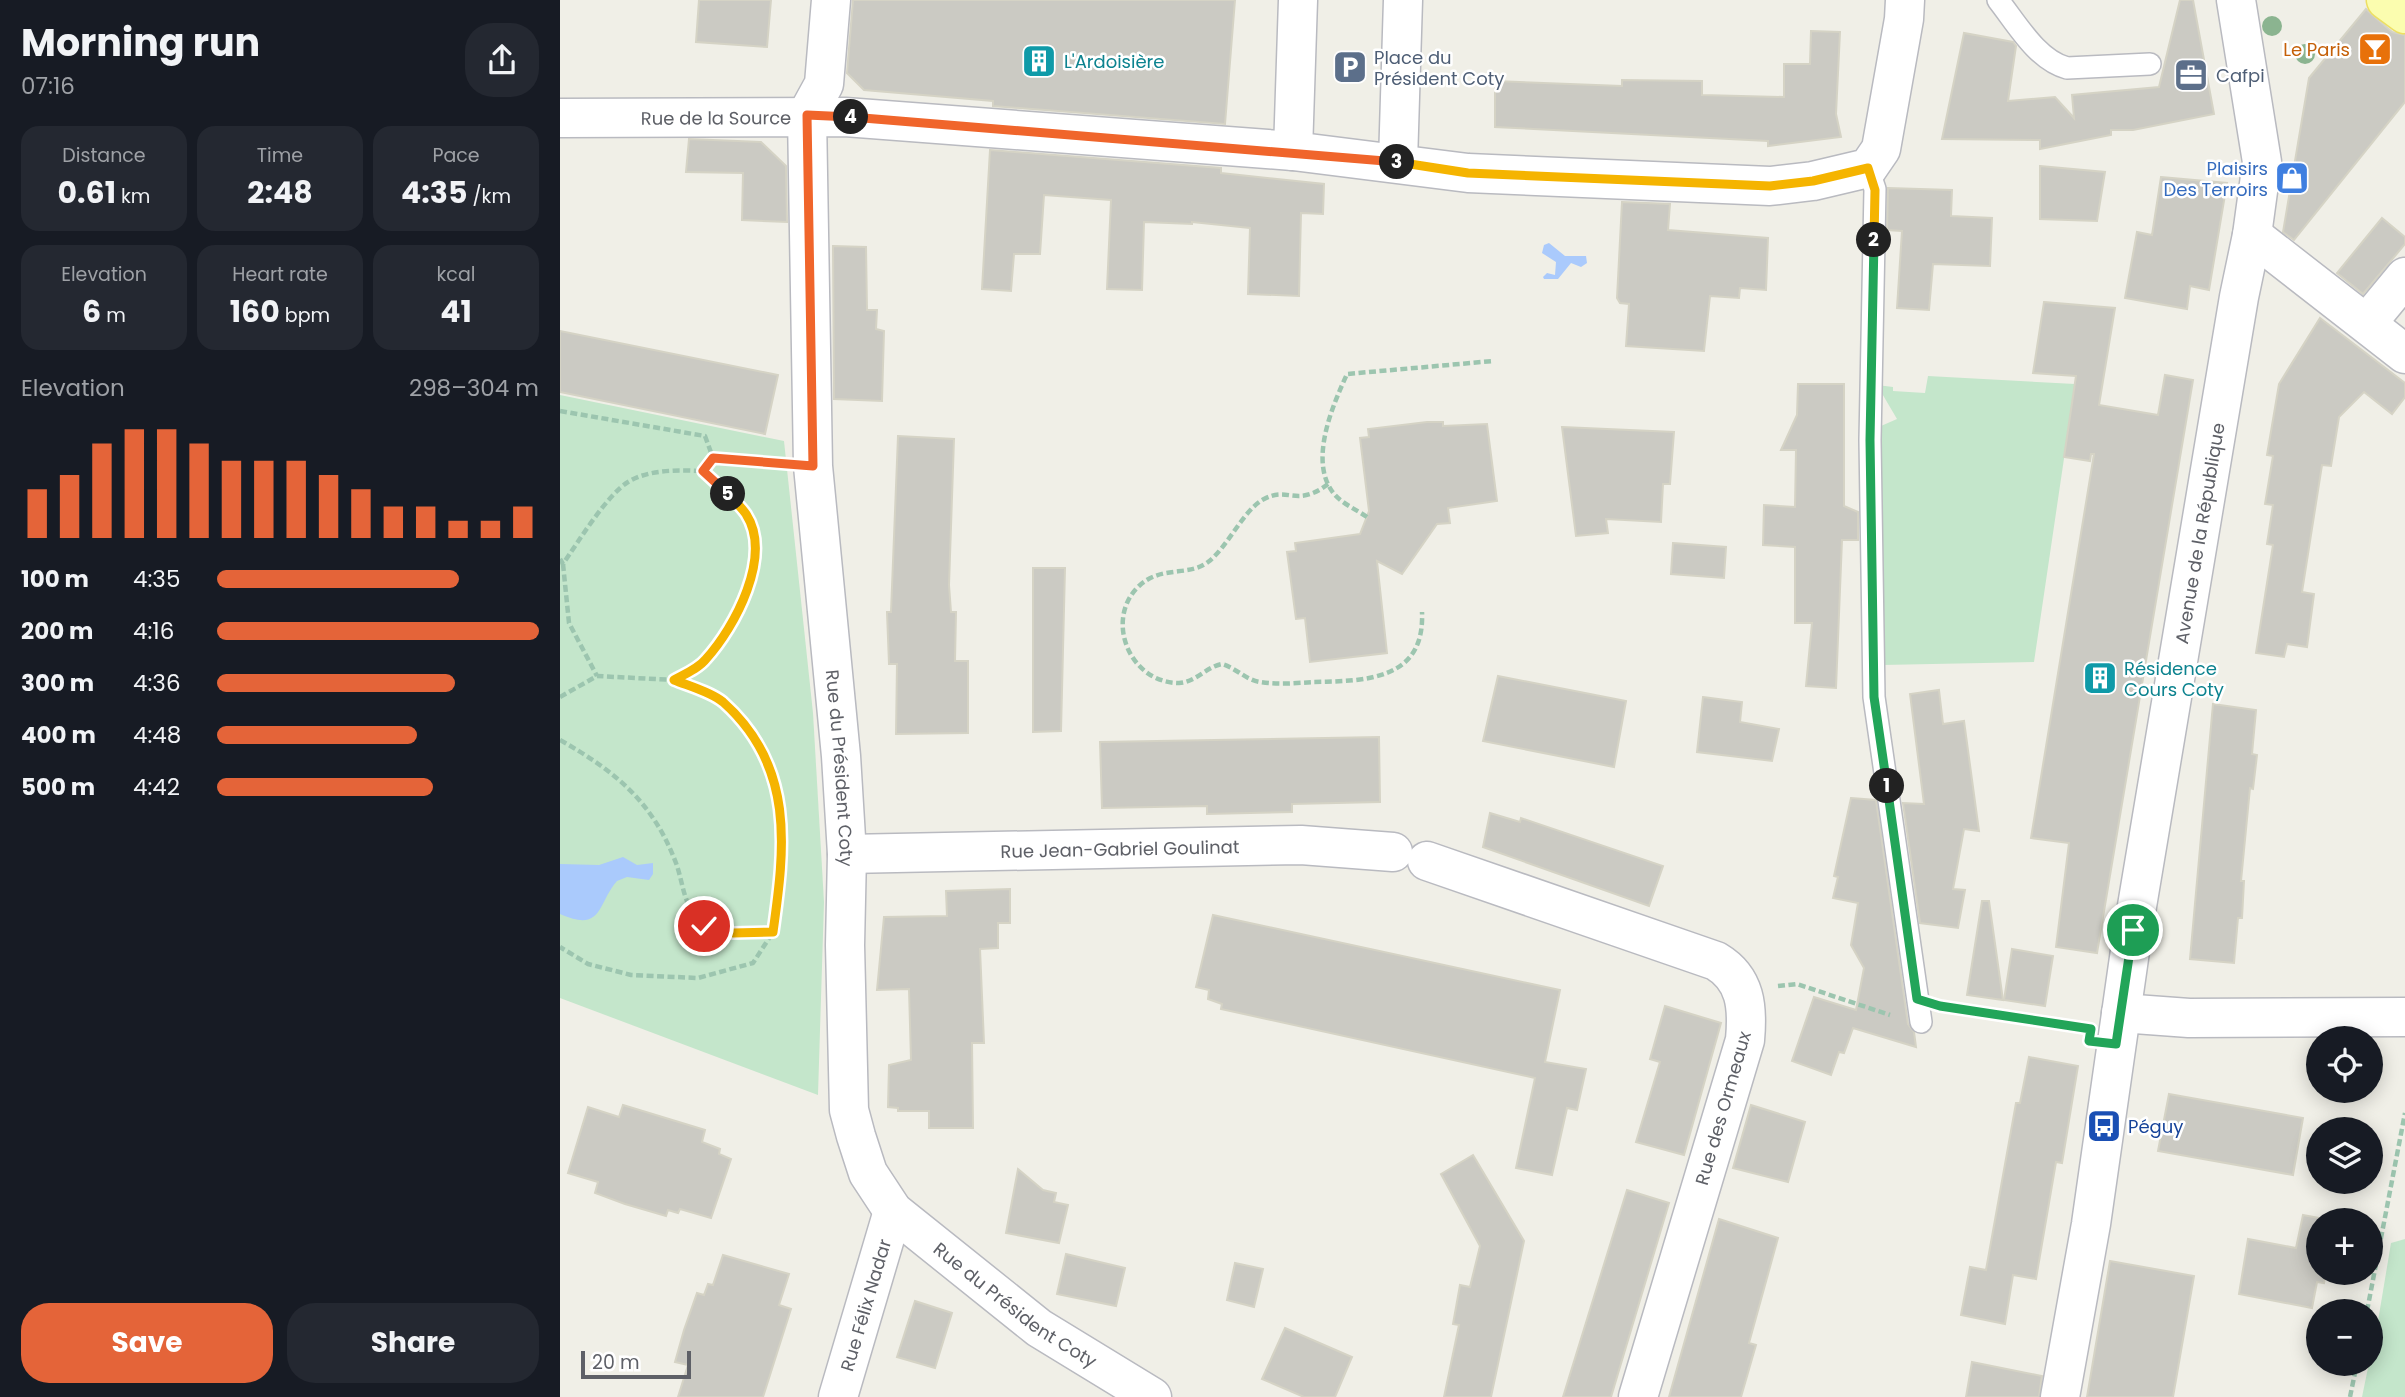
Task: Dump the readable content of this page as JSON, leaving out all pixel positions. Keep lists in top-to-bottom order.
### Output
{
  "streets": {
    "street": [
      "Rue de la Source",
      "Avenue de la République",
      "Rue du Président Coty",
      "Rue Jean-Gabriel Goulinat",
      "Rue des Ormeaux",
      "Rue Félix Nadar"
    ]
  },
  "crossings": [
    ["Rue de la Source", "Rue du Président Coty"],
    ["Rue du Président Coty", "Rue Jean-Gabriel Goulinat"],
    ["Rue du Président Coty", "Rue Félix Nadar"],
    ["Rue Jean-Gabriel Goulinat", "Rue des Ormeaux"]
  ],
  "places": {
    "bar": ["Le Paris"],
    "building": ["L'Ardoisière", "Résidence Cours Coty"],
    "parking": ["Place du Président Coty"],
    "office": ["Cafpi"],
    "shop": ["Plaisirs Des Terroirs"],
    "bus stop": ["Péguy"]
  },
  "scale_bar": "20 m",
  "page": {
    "heading": ["Morning run", "07:16"],
    "pins": [
      "4",
      "3",
      "2",
      "5",
      "1"
    ],
    "stats": [
      ["Distance", "0.61 km"],
      ["Time", "2:48"],
      ["Pace", "4:35 /km"],
      ["Elevation", "6 m"],
      ["Heart rate", "160 bpm"],
      ["kcal", "41"]
    ],
    "chart": ["Elevation", "298–304 m"],
    "list": [
      {
        "name": "100 m",
        "note": "4:35"
      },
      {
        "name": "200 m",
        "note": "4:16"
      },
      {
        "name": "300 m",
        "note": "4:36"
      },
      {
        "name": "400 m",
        "note": "4:48"
      },
      {
        "name": "500 m",
        "note": "4:42"
      }
    ],
    "map_buttons": ["+", "−"],
    "buttons": ["Save", "Share"],
    "scale": "20 m"
  }
}
